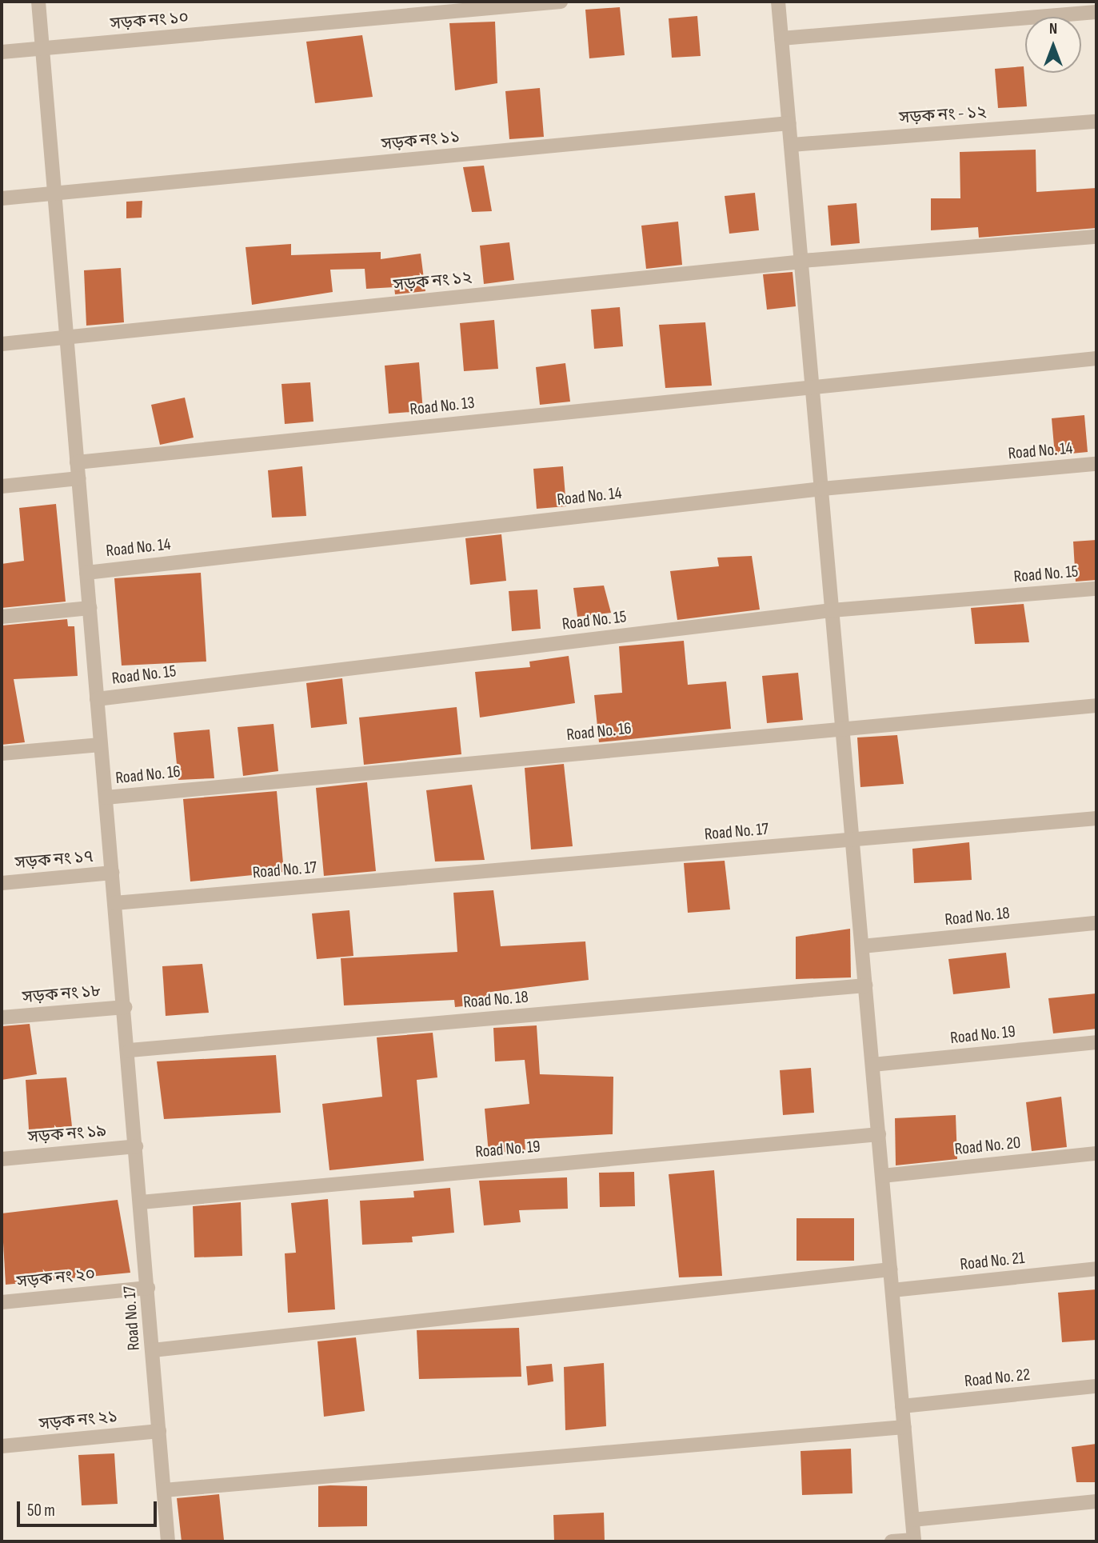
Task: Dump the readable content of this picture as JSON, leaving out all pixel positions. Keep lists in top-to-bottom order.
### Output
{
  "streets": {
    "street": [
      "সড়ক নং ১০",
      "সড়ক নং - ১২",
      "সড়ক নং ১১",
      "সড়ক নং ১২",
      "Road No. 13",
      "Road No. 14",
      "Road No. 15",
      "Road No. 16",
      "Road No. 17",
      "সড়ক নং ১৭",
      "Road No. 18",
      "সড়ক নং ১৮",
      "Road No. 19",
      "সড়ক নং ১৯",
      "Road No. 20",
      "Road No. 21",
      "সড়ক নং ২০",
      "Road No. 22",
      "সড়ক নং ২১"
    ]
  },
  "crossings": [
    ["Road No. 17", "Road No. 18"],
    ["Road No. 17", "সড়ক নং ১৮"],
    ["Road No. 17", "Road No. 19"],
    ["Road No. 17", "সড়ক নং ১৯"],
    ["Road No. 17", "সড়ক নং ২০"],
    ["Road No. 17", "সড়ক নং ২১"]
  ],
  "scale_bar": "50 m",
  "north": "top"
}
